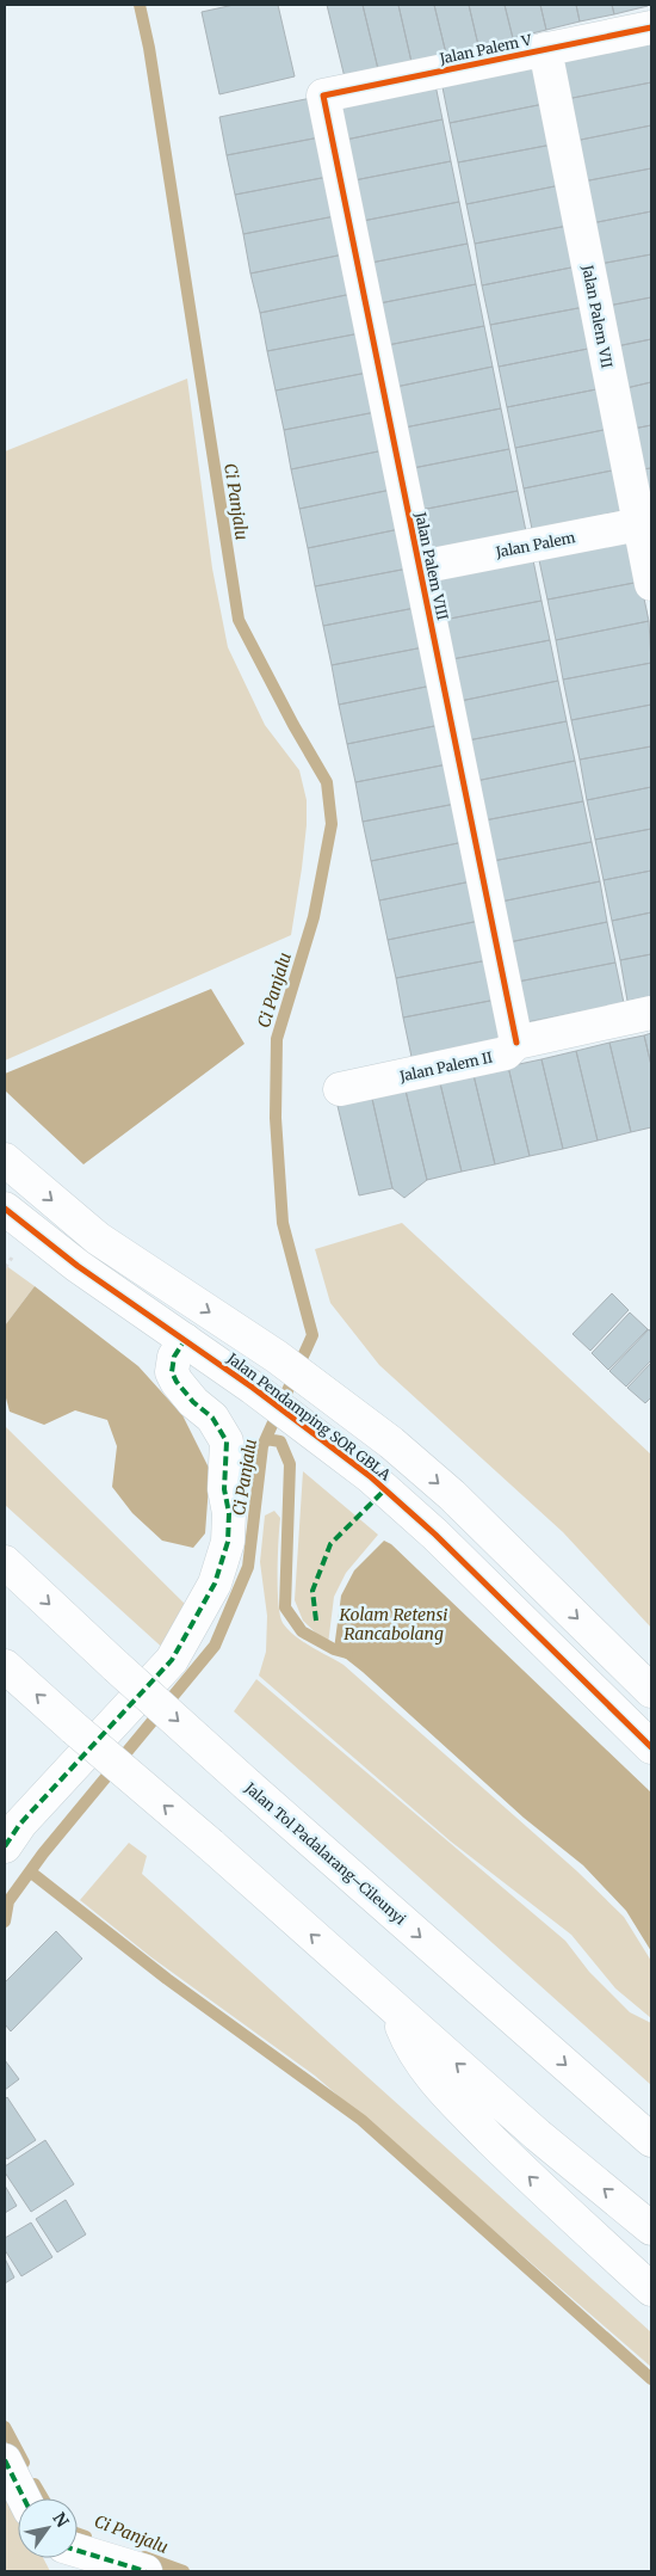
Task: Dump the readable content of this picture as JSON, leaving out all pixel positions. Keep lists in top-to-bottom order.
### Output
{
  "streets": {
    "main road": [
      "Jalan Palem V",
      "Jalan Palem VII",
      "Jalan Palem",
      "Jalan Palem VIII",
      "Jalan Palem II",
      "Jalan Pendamping SOR GBLA",
      "Jalan Tol Padalarang–Cileunyi"
    ]
  },
  "crossings": [
    ["Jalan Palem V", "Jalan Palem VII"],
    ["Jalan Palem V", "Jalan Palem VIII"],
    ["Jalan Palem VII", "Jalan Palem"],
    ["Jalan Palem", "Jalan Palem VIII"],
    ["Jalan Palem VIII", "Jalan Palem II"]
  ],
  "water": ["Ci Panjalu", "Kolam Retensi Rancabolang"],
  "north": "top right"
}
